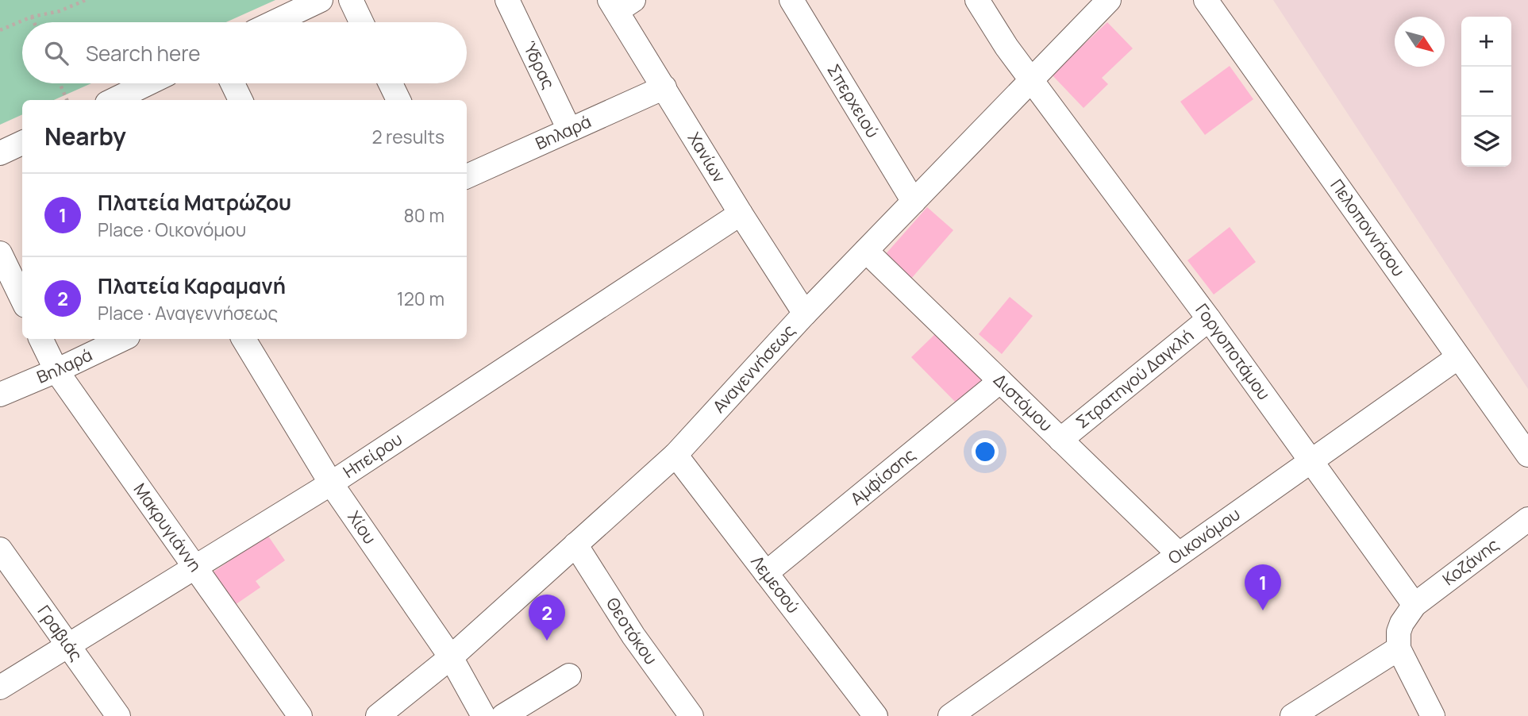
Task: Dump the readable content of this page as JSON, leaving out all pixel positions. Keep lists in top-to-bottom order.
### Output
{
  "streets": {
    "street": [
      "Ύδρας",
      "Σπερχειού",
      "Βηλαρά",
      "Χανίων",
      "Πελοποννήσου",
      "Γοργοποτάμου",
      "Αναγεννήσεως",
      "Στρατηγού Δαγκλή",
      "Διστόμου",
      "Ηπείρου",
      "Αμφίσσης",
      "Χίου",
      "Μακρυγιάννη",
      "Οικονόμου",
      "Κοζάνης",
      "Λεμεσού",
      "Θεοτόκου",
      "Γραβιάς"
    ]
  },
  "crossings": [
    ["Ύδρας", "Βηλαρά"],
    ["Σπερχειού", "Αναγεννήσεως"],
    ["Βηλαρά", "Χανίων"],
    ["Βηλαρά", "Μακρυγιάννη"],
    ["Χανίων", "Αναγεννήσεως"],
    ["Χανίων", "Ηπείρου"],
    ["Πελοποννήσου", "Οικονόμου"],
    ["Γοργοποτάμου", "Αναγεννήσεως"],
    ["Γοργοποτάμου", "Στρατηγού Δαγκλή"],
    ["Γοργοποτάμου", "Οικονόμου"],
    ["Γοργοποτάμου", "Κοζάνης"],
    ["Αναγεννήσεως", "Διστόμου"],
    ["Αναγεννήσεως", "Χίου"],
    ["Αναγεννήσεως", "Λεμεσού"],
    ["Αναγεννήσεως", "Θεοτόκου"],
    ["Στρατηγού Δαγκλή", "Διστόμου"],
    ["Διστόμου", "Αμφίσσης"],
    ["Διστόμου", "Οικονόμου"],
    ["Ηπείρου", "Χίου"],
    ["Ηπείρου", "Μακρυγιάννη"],
    ["Ηπείρου", "Γραβιάς"],
    ["Αμφίσσης", "Λεμεσού"]
  ],
  "north": "bottom right",
  "page": {
    "map_buttons": ["+", "−"],
    "search": "Search here",
    "heading": ["Nearby", "2 results"],
    "list": [
      {
        "mark": "1",
        "name": "Πλατεία Ματρώζου",
        "note": "Place · Οικονόμου",
        "value": "80 m"
      },
      {
        "mark": "2",
        "name": "Πλατεία Καραμανή",
        "note": "Place · Αναγεννήσεως",
        "value": "120 m"
      }
    ],
    "pins": ["1", "2"]
  }
}
